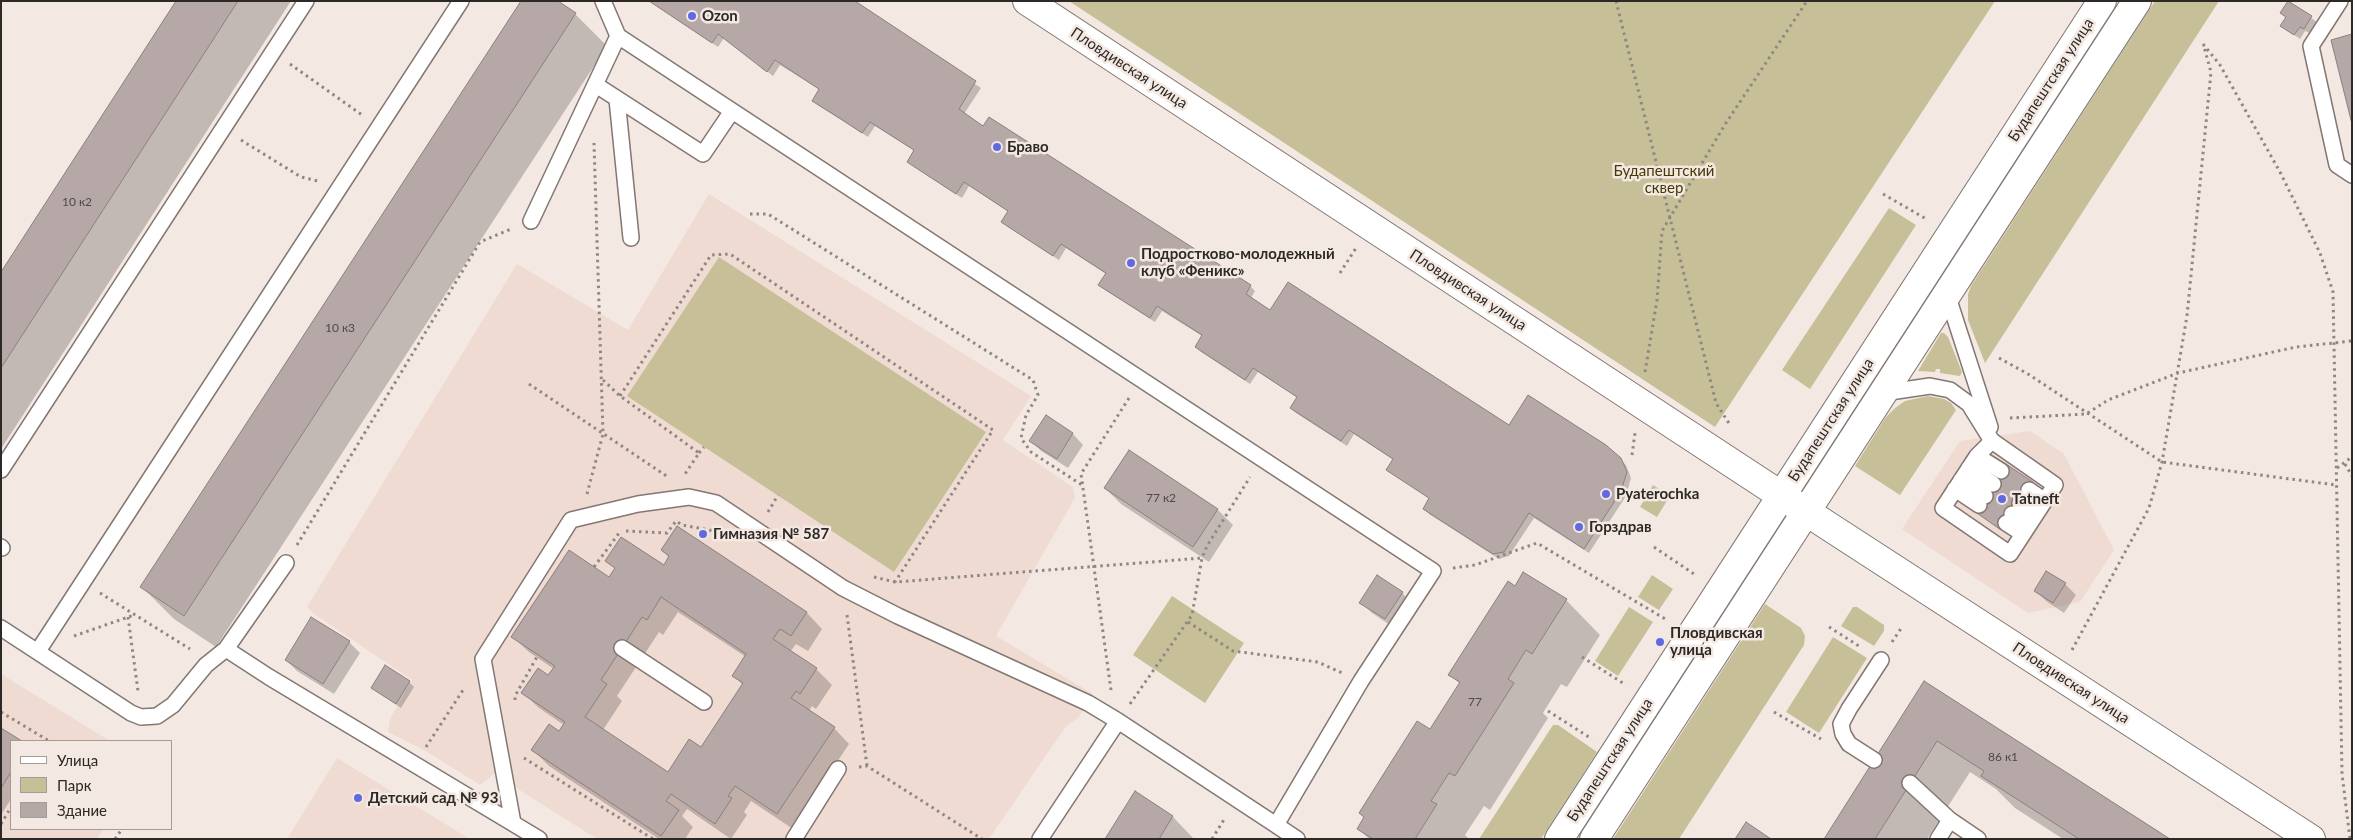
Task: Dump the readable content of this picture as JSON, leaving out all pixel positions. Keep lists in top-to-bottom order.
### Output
{
  "streets": {
    "street": ["Пловдивская улица", "Будапештская улица"]
  },
  "crossings": [
    ["Пловдивская улица", "Будапештская улица"]
  ],
  "parks": ["Будапештский сквер"],
  "places": [
    "Ozon",
    "Браво",
    "Подростково-молодежный клуб «Феникс»",
    "Pyaterochka",
    "Tatneft",
    "Горздрав",
    "Гимназия № 587",
    "Пловдивская улица",
    "Детский сад № 93"
  ],
  "house_numbers": [
    "10 к2",
    "10 к3",
    "77 к2",
    "77",
    "86 к1"
  ],
  "legend": ["Улица", "Парк", "Здание"]
}
